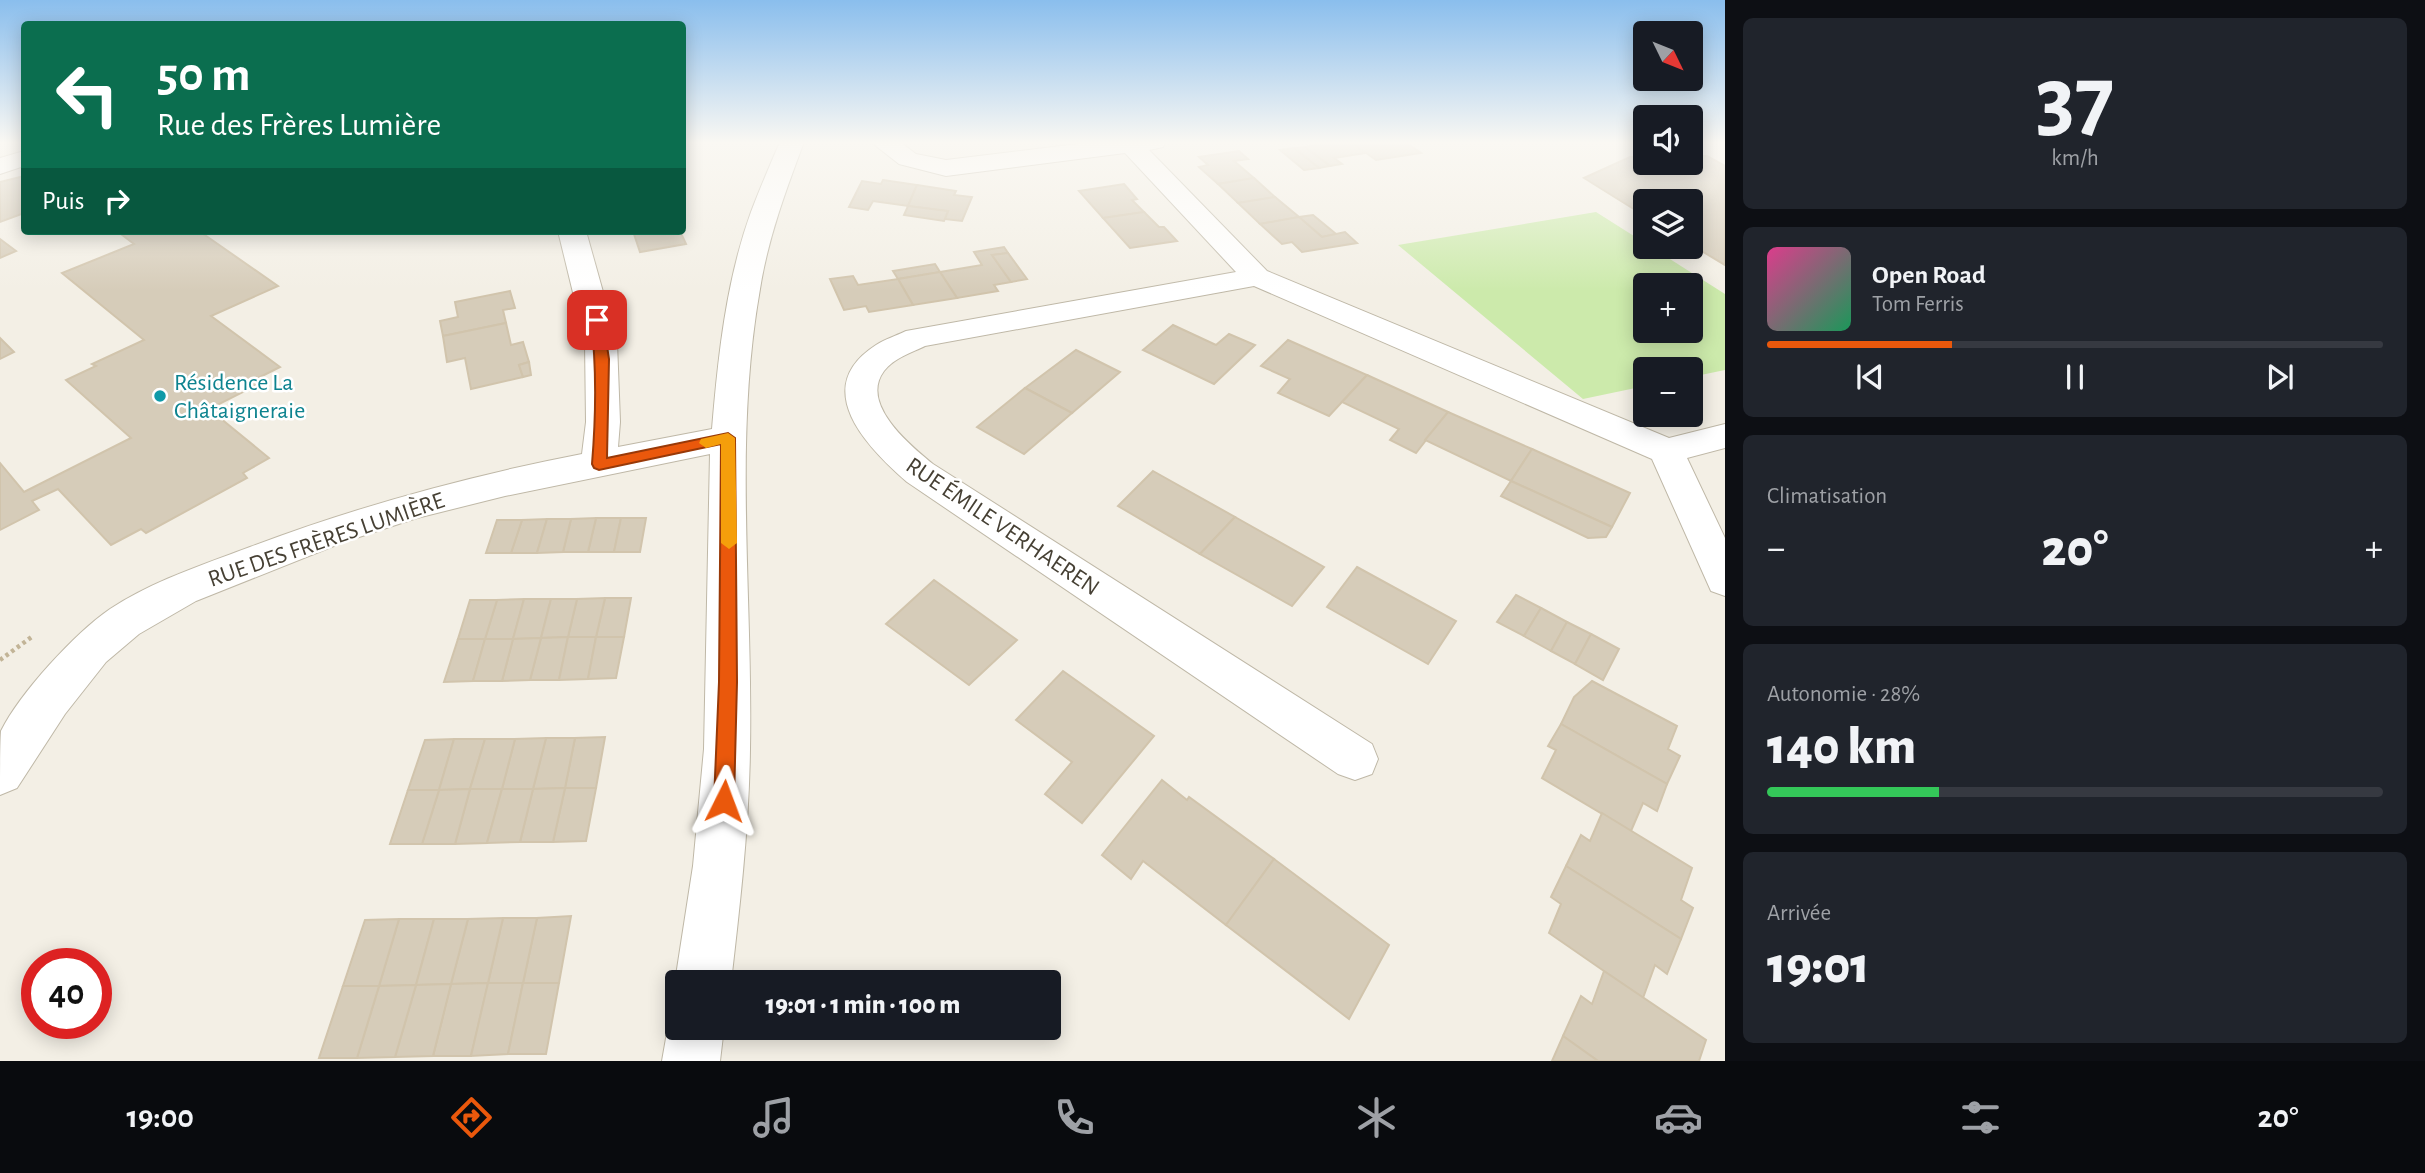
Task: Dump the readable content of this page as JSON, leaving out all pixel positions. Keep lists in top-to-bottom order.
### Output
{
  "streets": {
    "street": ["RUE ÉMILE VERHAEREN", "RUE DES FRÈRES LUMIÈRE"]
  },
  "places": ["Résidence La Châtaigneraie"],
  "north": "bottom right",
  "page": {
    "tile": [
      ["37", "km/h"],
      "Climatisation",
      ["Autonomie · 28%", "140 km"],
      ["Arrivée", "19:01"]
    ],
    "map_buttons": ["+", "−"],
    "turn": ["50 m", "Rue des Frères Lumière"],
    "then": "Puis",
    "song": ["Open Road", "Tom Ferris"],
    "heat": ["−", "20°", "+"],
    "limit": "40",
    "trip": "19:01 · 1 min · 100 m",
    "tabs": ["19:00", "20°"]
  }
}
